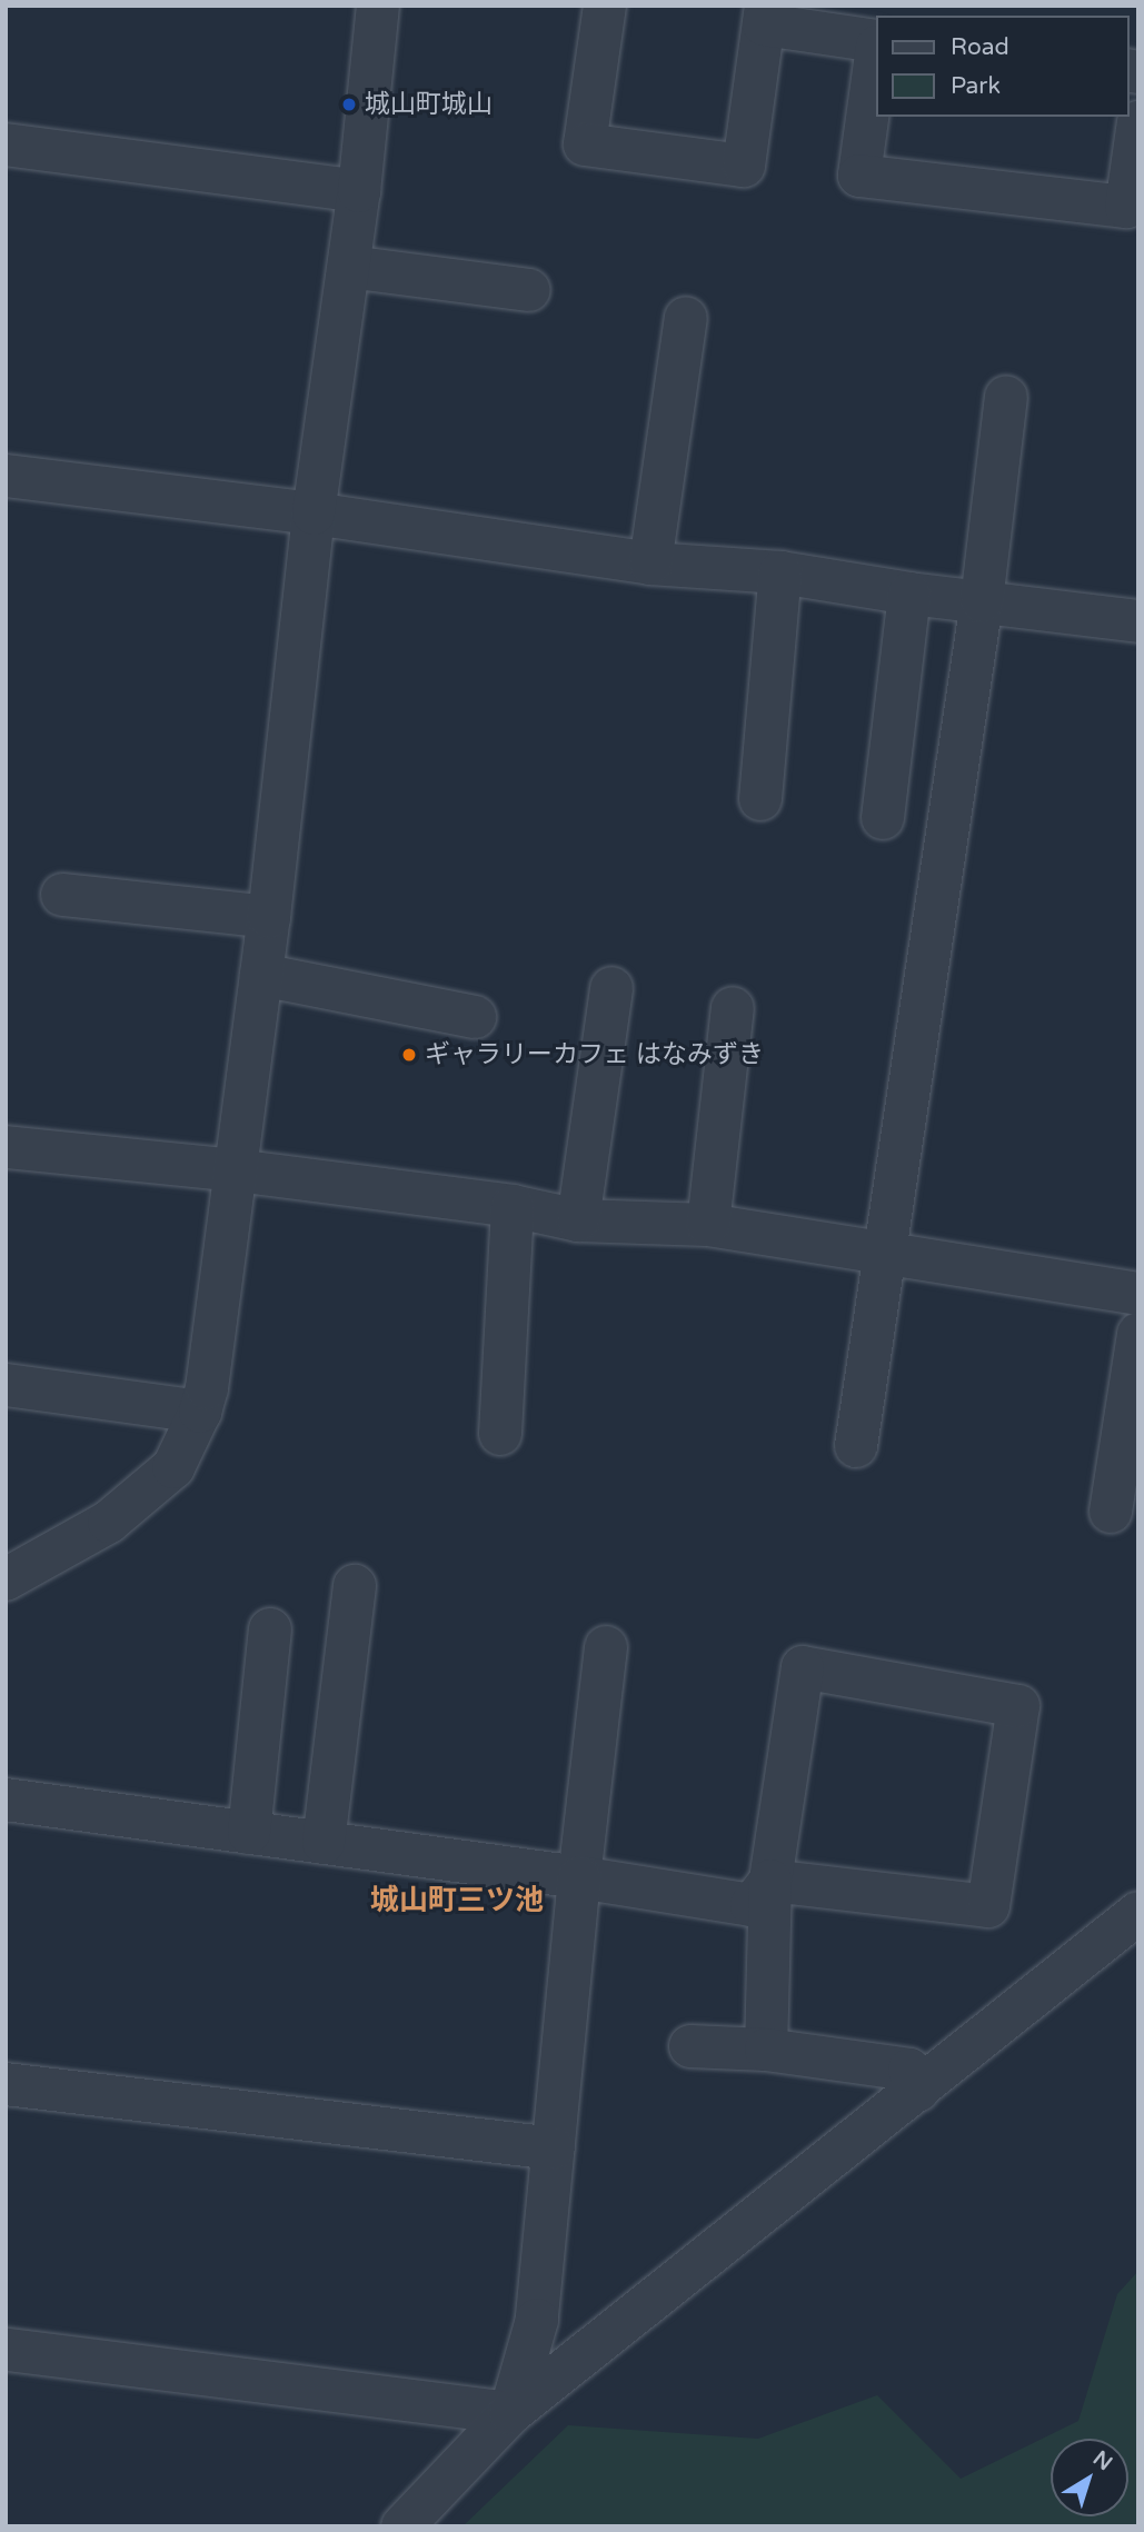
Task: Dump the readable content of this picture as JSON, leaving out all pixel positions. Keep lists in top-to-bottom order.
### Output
{
  "districts": ["城山町三ツ池"],
  "places": ["城山町城山", "ギャラリーカフェ はなみずき"],
  "legend": ["Road", "Park"],
  "north": "top right"
}
